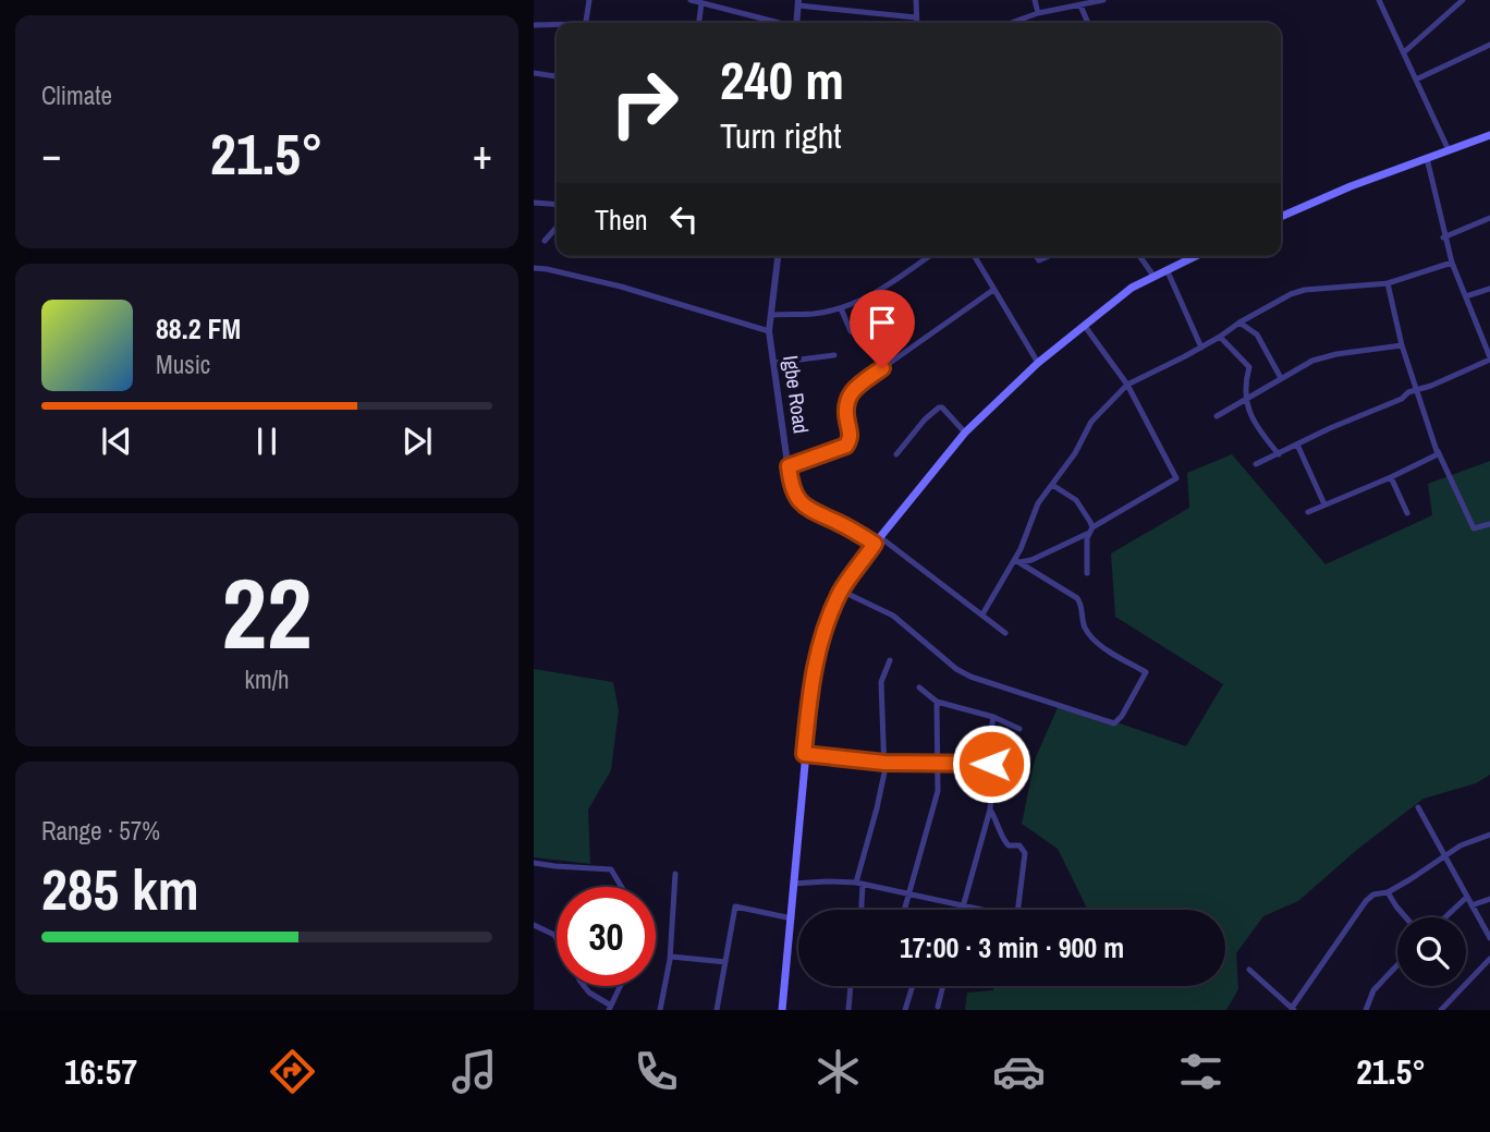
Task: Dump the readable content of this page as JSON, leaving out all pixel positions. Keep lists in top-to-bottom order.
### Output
{
  "streets": {
    "street": ["Igbe Road"]
  },
  "page": {
    "tile": [
      "Climate",
      ["22", "km/h"],
      ["Range · 57%", "285 km"]
    ],
    "turn": ["240 m", "Turn right"],
    "heat": ["−", "21.5°", "+"],
    "then": "Then",
    "song": ["88.2 FM", "Music"],
    "limit": "30",
    "trip": "17:00 · 3 min · 900 m",
    "tabs": ["16:57", "21.5°"]
  }
}
